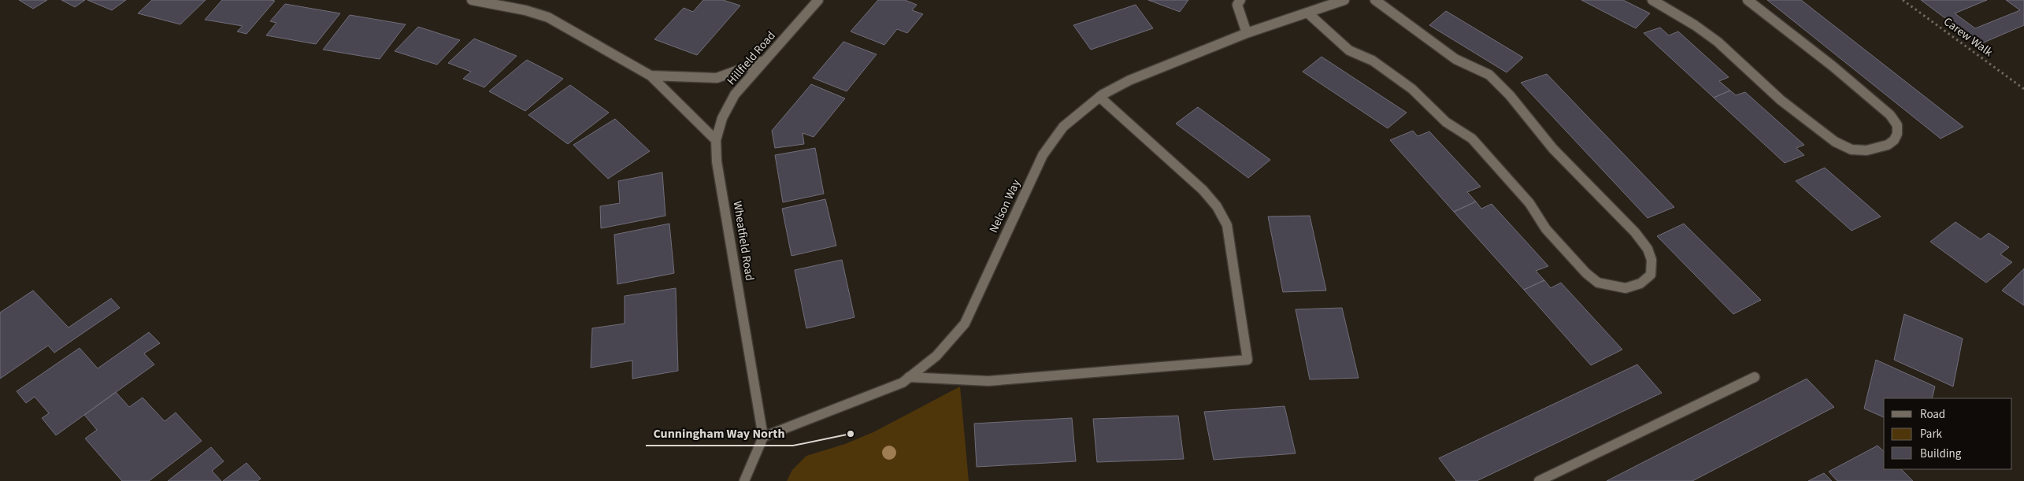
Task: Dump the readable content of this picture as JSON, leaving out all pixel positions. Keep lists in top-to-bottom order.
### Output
{
  "streets": {
    "street": ["Hillfield Road", "Nelson Way", "Wheatfield Road"],
    "path": ["Carew Walk"]
  },
  "crossings": [
    ["Hillfield Road", "Wheatfield Road"],
    ["Nelson Way", "Wheatfield Road"]
  ],
  "places": ["Cunningham Way North"],
  "legend": ["Road", "Park", "Building"]
}
